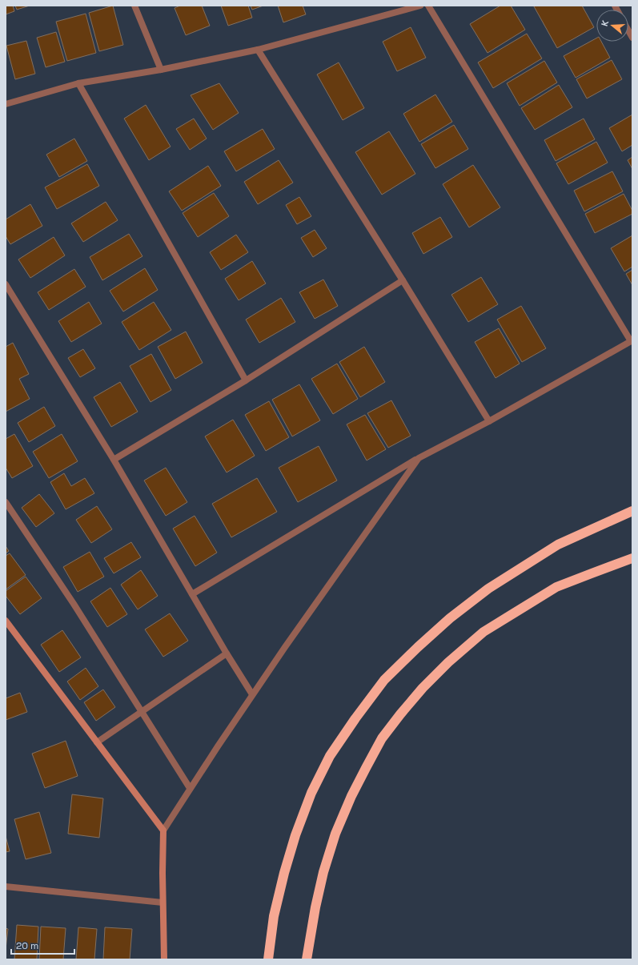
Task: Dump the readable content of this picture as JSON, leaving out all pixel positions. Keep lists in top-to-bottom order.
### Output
{
  "scale_bar": "20 m",
  "north": "left"
}
